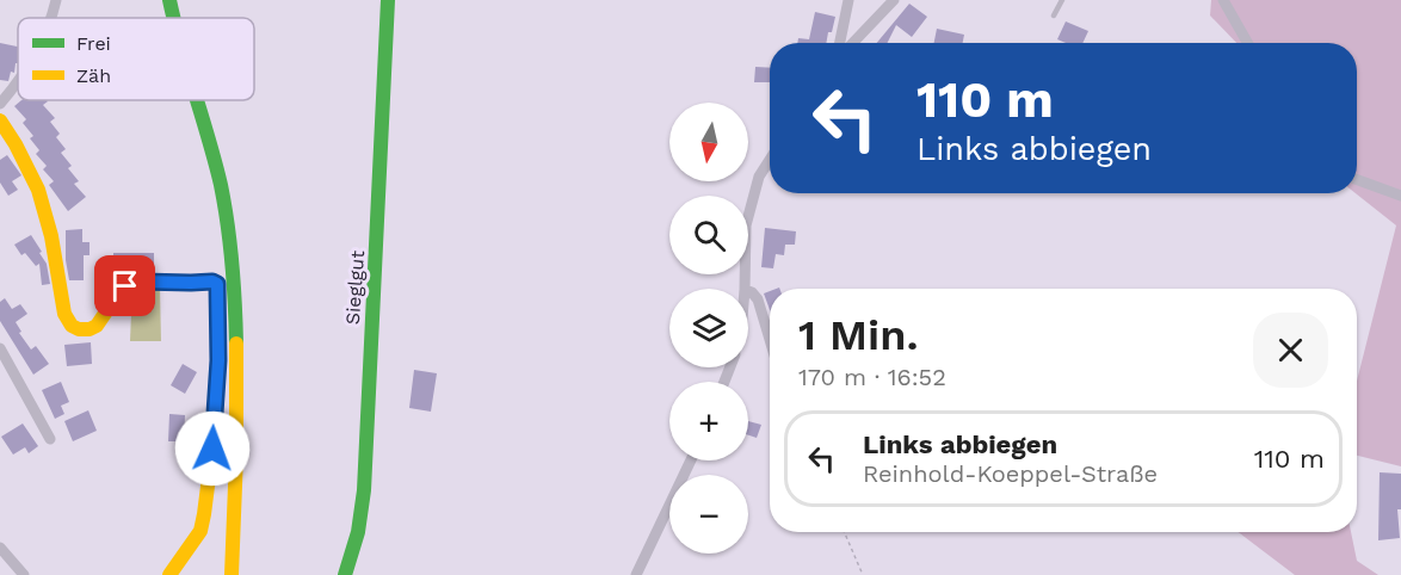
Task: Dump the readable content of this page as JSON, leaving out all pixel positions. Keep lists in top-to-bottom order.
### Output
{
  "streets": {
    "street": ["Sieglgut"]
  },
  "legend": ["Frei", "Zäh"],
  "north": "bottom",
  "page": {
    "turn": ["110 m", "Links abbiegen"],
    "map_buttons": ["+", "−"],
    "heading": ["1 Min.", "170 m · 16:52"],
    "list": [
      {
        "name": "Links abbiegen",
        "note": "Reinhold-Koeppel-Straße",
        "value": "110 m"
      }
    ]
  }
}
